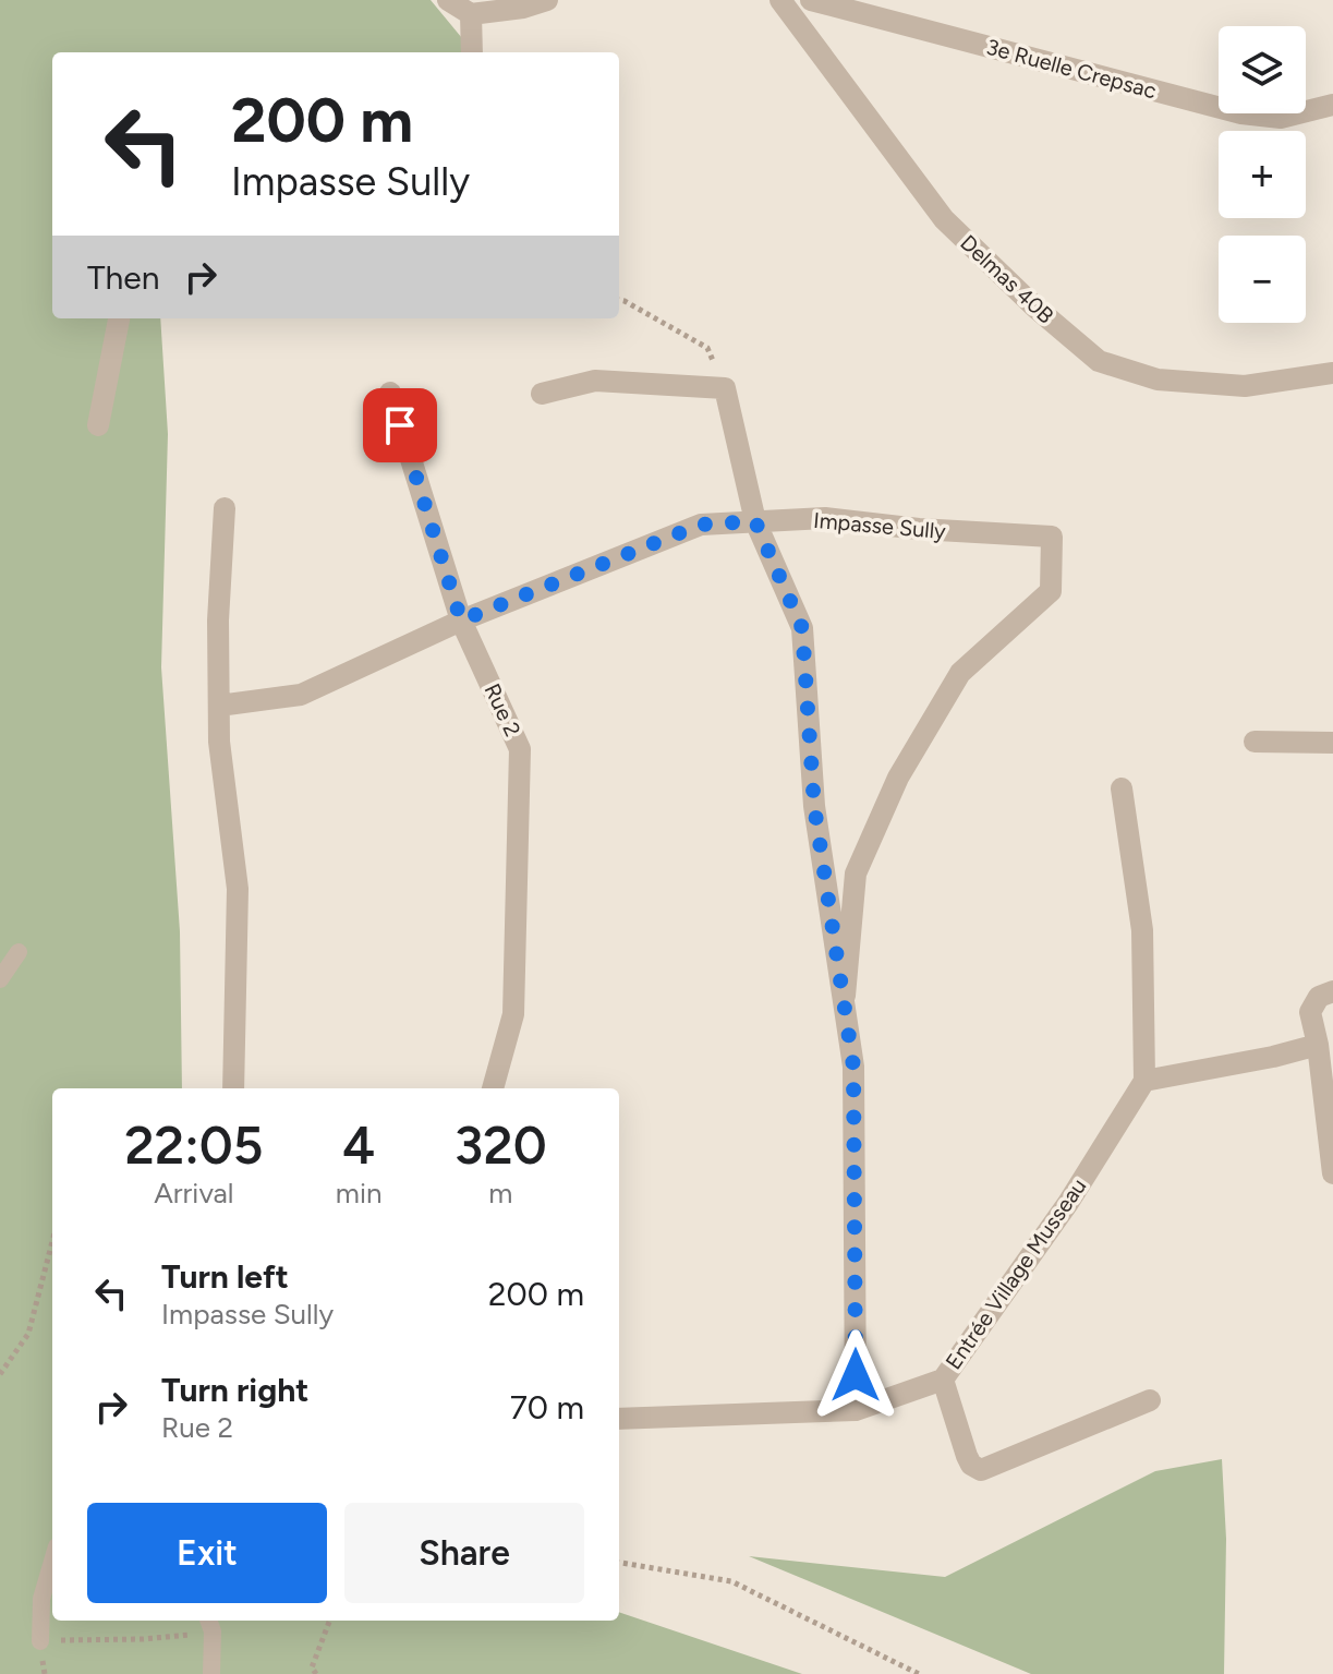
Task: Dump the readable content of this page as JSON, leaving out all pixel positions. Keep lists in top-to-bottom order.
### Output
{
  "streets": {
    "street": [
      "3e Ruelle Crepsac",
      "Delmas 40B",
      "Impasse Sully",
      "Rue 2",
      "Entrée Village Musseau"
    ]
  },
  "crossings": [
    ["Impasse Sully", "Rue 2"]
  ],
  "page": {
    "map_buttons": ["+", "−"],
    "turn": ["200 m", "Impasse Sully"],
    "then": "Then",
    "eta": [
      "22:05",
      "Arrival",
      "4",
      "min",
      "320",
      "m"
    ],
    "list": [
      {
        "name": "Turn left",
        "note": "Impasse Sully",
        "value": "200 m"
      },
      {
        "name": "Turn right",
        "note": "Rue 2",
        "value": "70 m"
      }
    ],
    "buttons": ["Exit", "Share"]
  }
}
